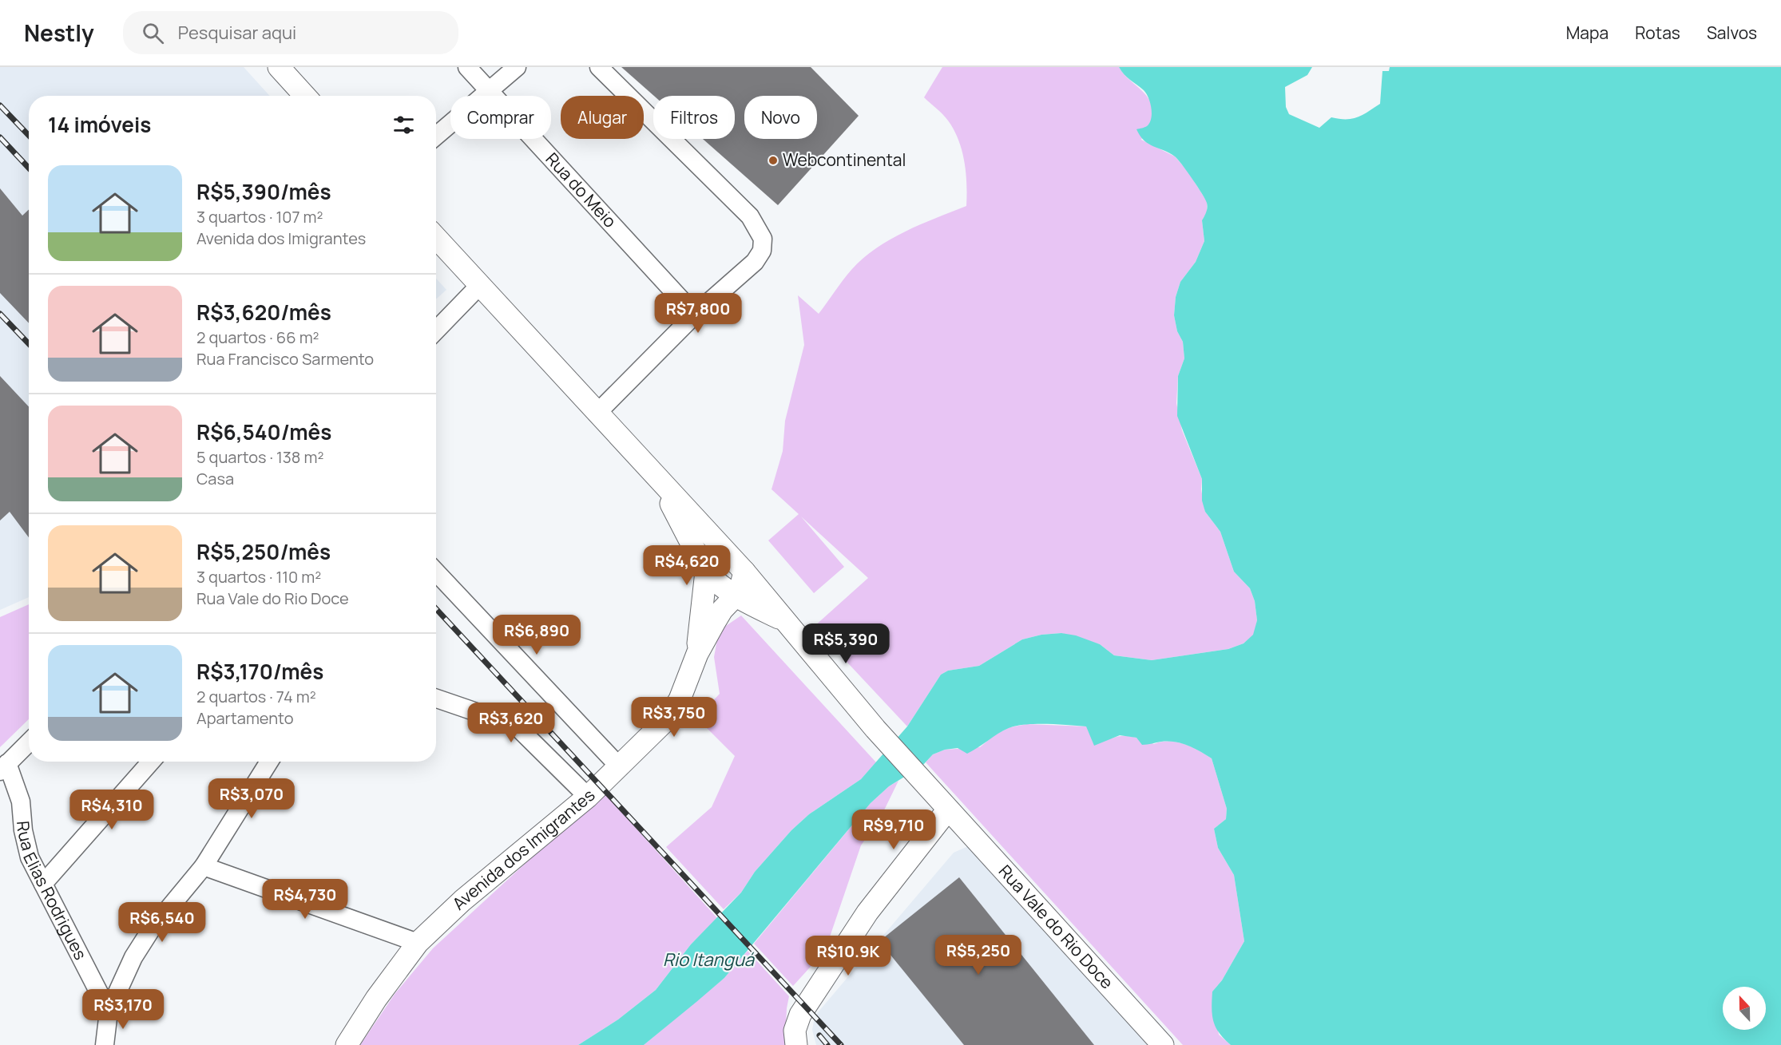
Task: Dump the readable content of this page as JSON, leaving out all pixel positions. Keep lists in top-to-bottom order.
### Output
{
  "streets": {
    "street": [
      "Rua do Meio",
      "Avenida dos Imigrantes",
      "Rua Elias Rodrigues",
      "Rua Vale do Rio Doce"
    ]
  },
  "crossings": [
    ["Avenida dos Imigrantes", "Rua Vale do Rio Doce"]
  ],
  "water": ["Rio Itanguá"],
  "places": ["Webcontinental"],
  "north": "top",
  "page": {
    "header": "Nestly",
    "search": "Pesquisar aqui",
    "nav": ["Mapa", "Rotas", "Salvos"],
    "chip": [
      "Comprar",
      "Alugar",
      "Filtros",
      "Novo"
    ],
    "heading": "14 imóveis",
    "list": [
      {
        "name": "R$5,390/mês",
        "note": "3 quartos · 107 m² · Avenida dos Imigrantes"
      },
      {
        "name": "R$3,620/mês",
        "note": "2 quartos · 66 m² · Rua Francisco Sarmento"
      },
      {
        "name": "R$6,540/mês",
        "note": "5 quartos · 138 m² · Casa"
      },
      {
        "name": "R$5,250/mês",
        "note": "3 quartos · 110 m² · Rua Vale do Rio Doce"
      },
      {
        "name": "R$3,170/mês",
        "note": "2 quartos · 74 m² · Apartamento"
      }
    ],
    "price": [
      "R$7,800",
      "R$4,620",
      "R$6,890",
      "R$5,390",
      "R$3,750",
      "R$3,620",
      "R$3,070",
      "R$4,310",
      "R$9,710",
      "R$4,730",
      "R$6,540",
      "R$5,250",
      "R$10.9K",
      "R$3,170"
    ]
  }
}
